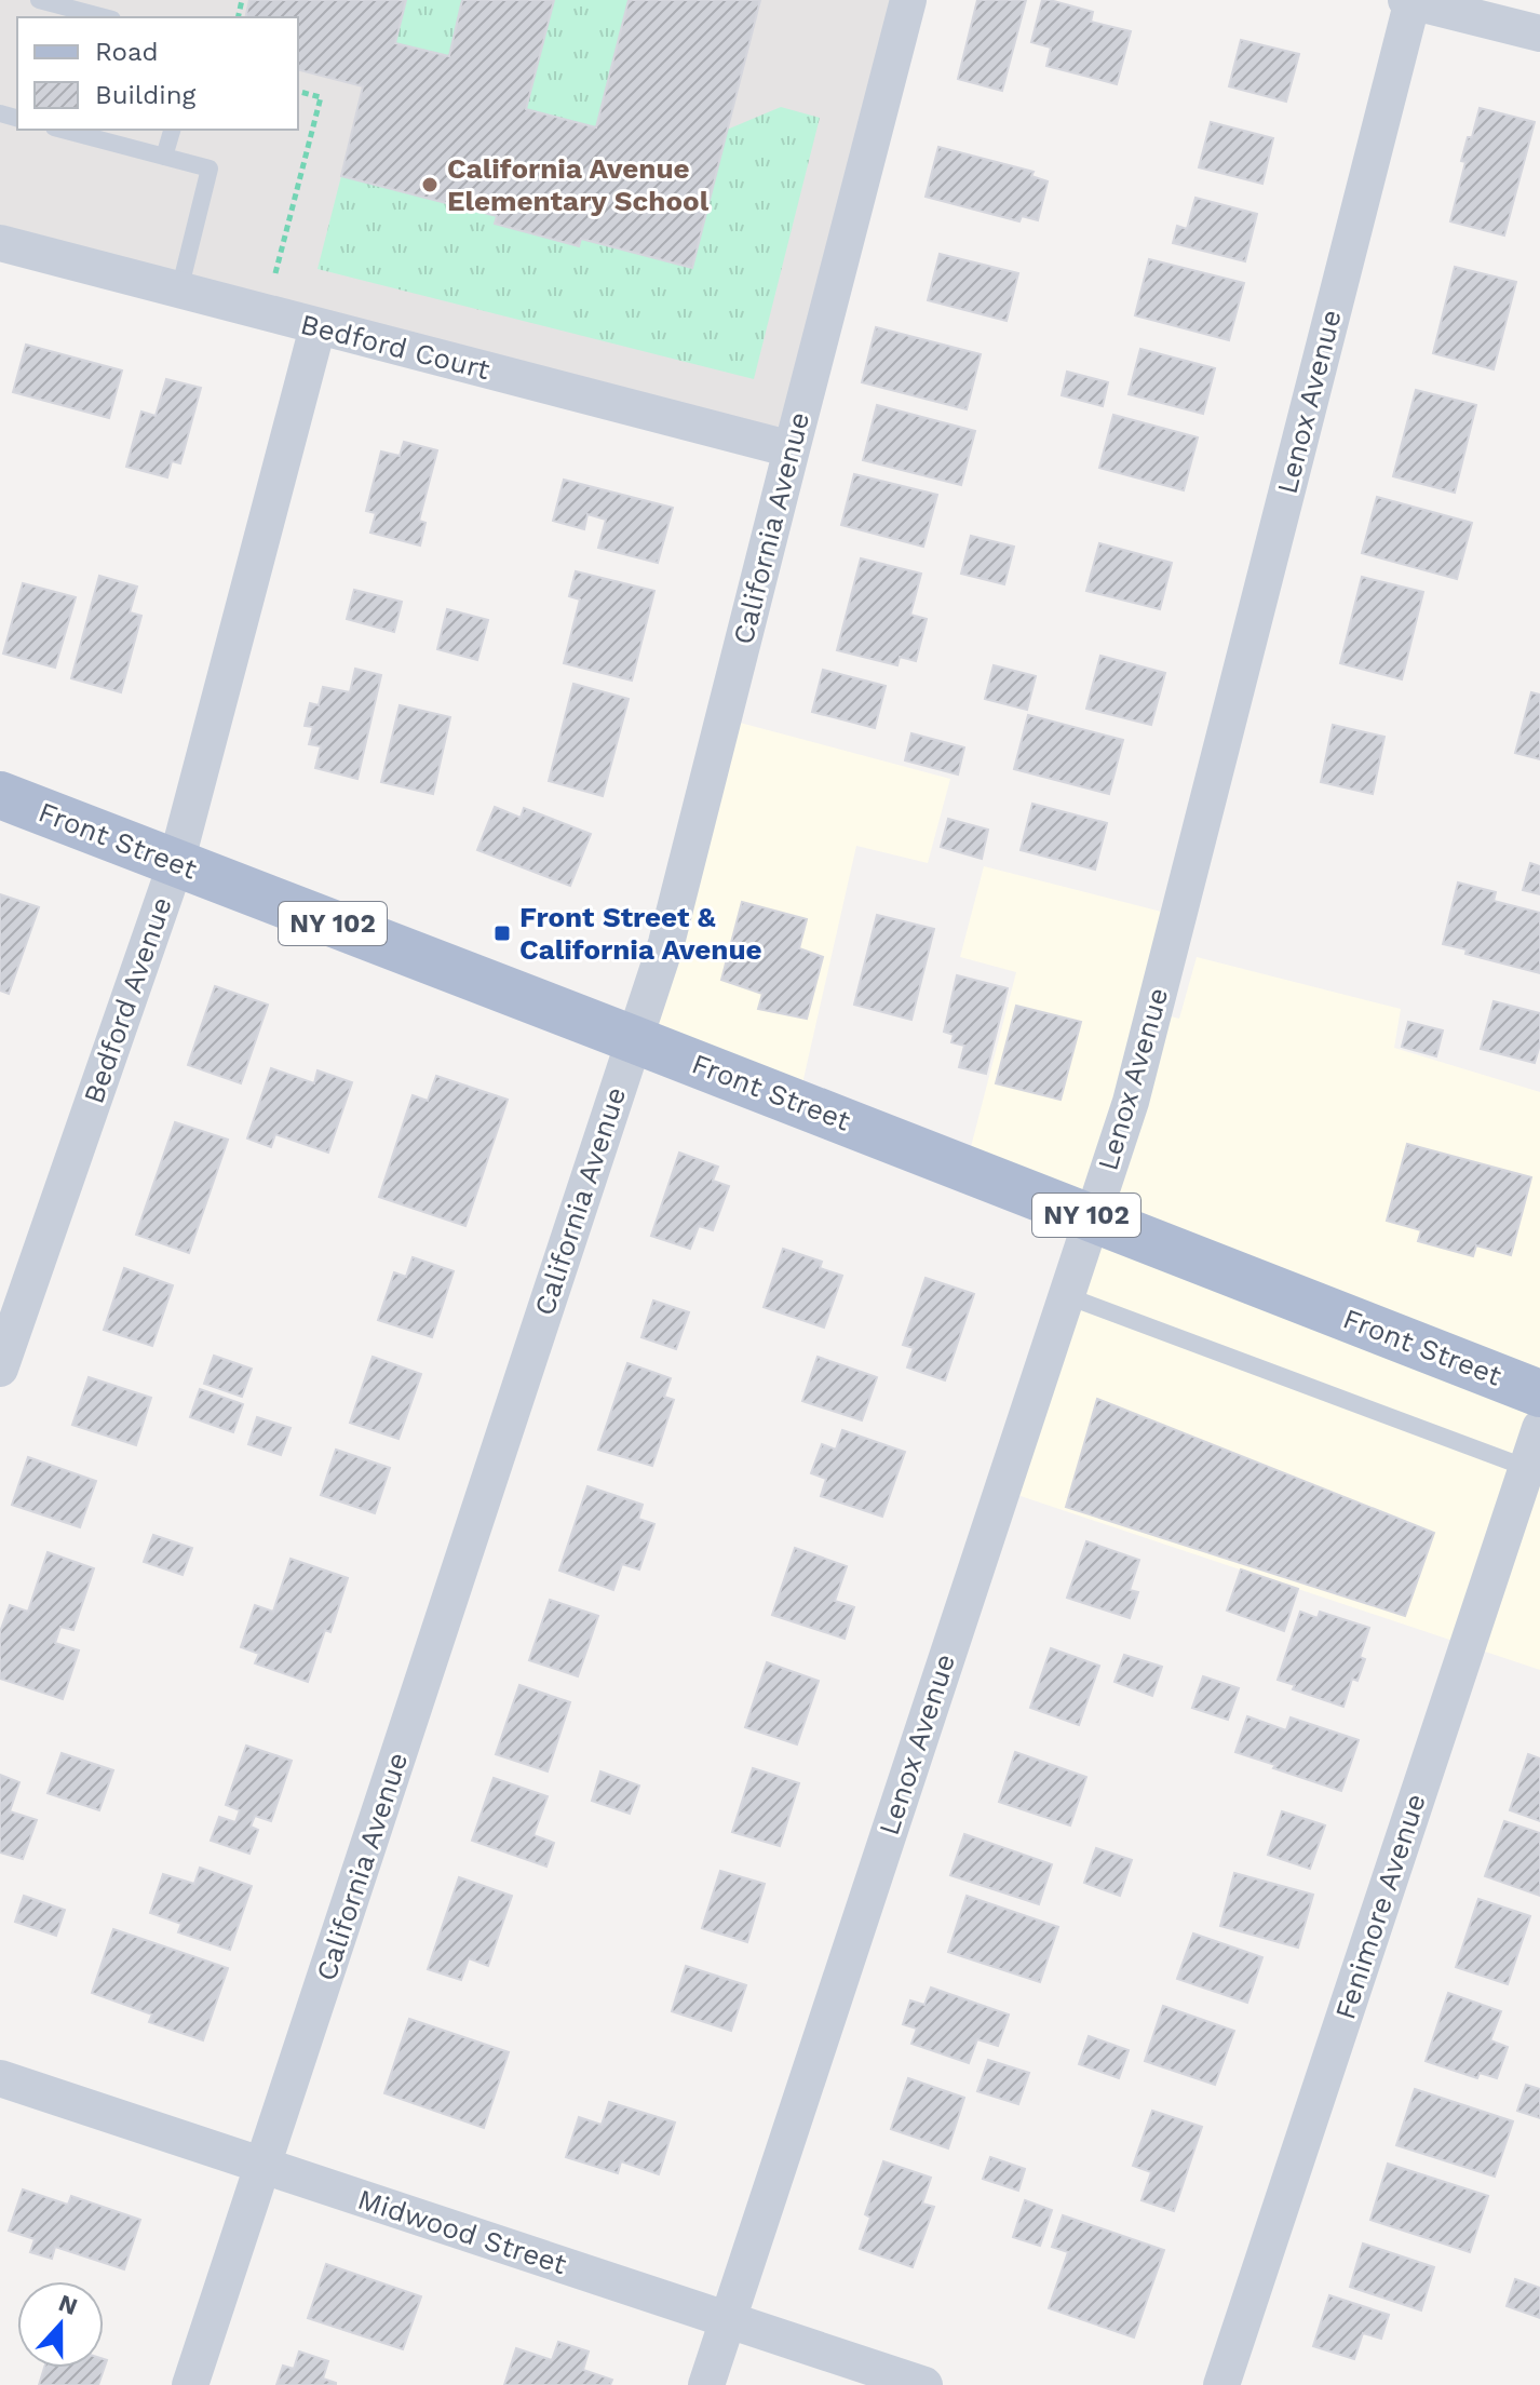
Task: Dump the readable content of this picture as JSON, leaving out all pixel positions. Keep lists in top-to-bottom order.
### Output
{
  "streets": {
    "main road": ["Front Street", "NY 102"],
    "street": [
      "Bedford Court",
      "Lenox Avenue",
      "California Avenue",
      "Bedford Avenue",
      "Fenimore Avenue",
      "Midwood Street"
    ]
  },
  "crossings": [
    ["Bedford Court", "California Avenue"],
    ["Bedford Court", "Bedford Avenue"],
    ["Lenox Avenue", "Front Street"],
    ["Lenox Avenue", "Midwood Street"],
    ["California Avenue", "Front Street"],
    ["California Avenue", "Midwood Street"],
    ["Front Street", "Bedford Avenue"]
  ],
  "places": {
    "other": ["California Avenue Elementary School"],
    "transit": ["Front Street & California Avenue"]
  },
  "legend": ["Road", "Building"],
  "north": "top"
}
